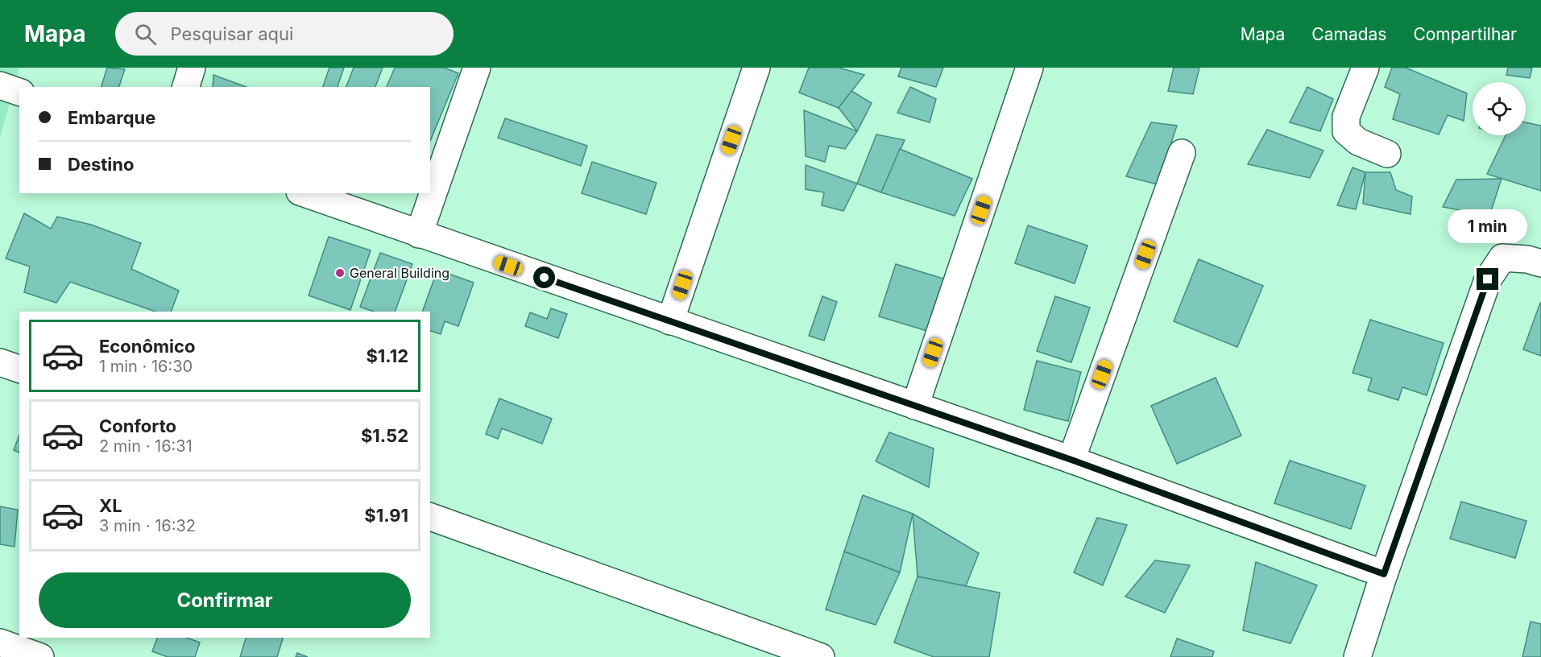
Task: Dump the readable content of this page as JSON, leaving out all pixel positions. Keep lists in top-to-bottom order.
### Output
{
  "places": ["General Building"],
  "page": {
    "header": "Mapa",
    "search": "Pesquisar aqui",
    "nav": ["Mapa", "Camadas", "Compartilhar"],
    "banner": ["Embarque", "Destino"],
    "bubble": "1 min",
    "list": [
      {
        "name": "Econômico",
        "note": "1 min · 16:30",
        "value": "$1.12"
      },
      {
        "name": "Conforto",
        "note": "2 min · 16:31",
        "value": "$1.52"
      },
      {
        "name": "XL",
        "note": "3 min · 16:32",
        "value": "$1.91"
      }
    ],
    "buttons": "Confirmar"
  }
}
